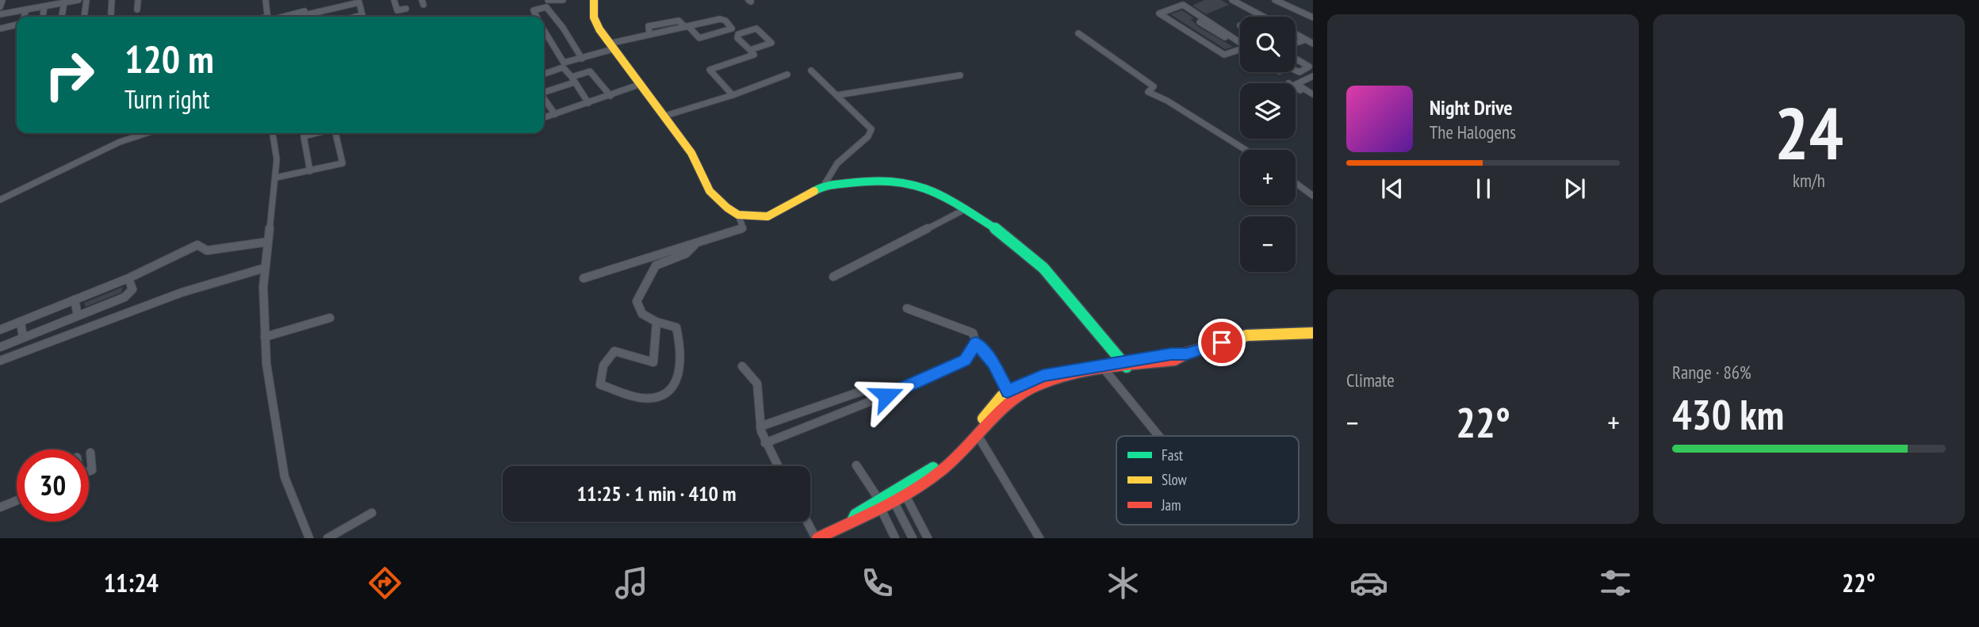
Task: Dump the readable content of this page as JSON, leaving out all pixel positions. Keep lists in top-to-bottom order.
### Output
{
  "legend": ["Fast", "Slow", "Jam"],
  "page": {
    "tile": [
      ["24", "km/h"],
      "Climate",
      ["Range · 86%", "430 km"]
    ],
    "map_buttons": ["+", "−"],
    "turn": ["120 m", "Turn right"],
    "song": ["Night Drive", "The Halogens"],
    "heat": ["−", "22°", "+"],
    "limit": "30",
    "trip": "11:25 · 1 min · 410 m",
    "tabs": ["11:24", "22°"]
  }
}
